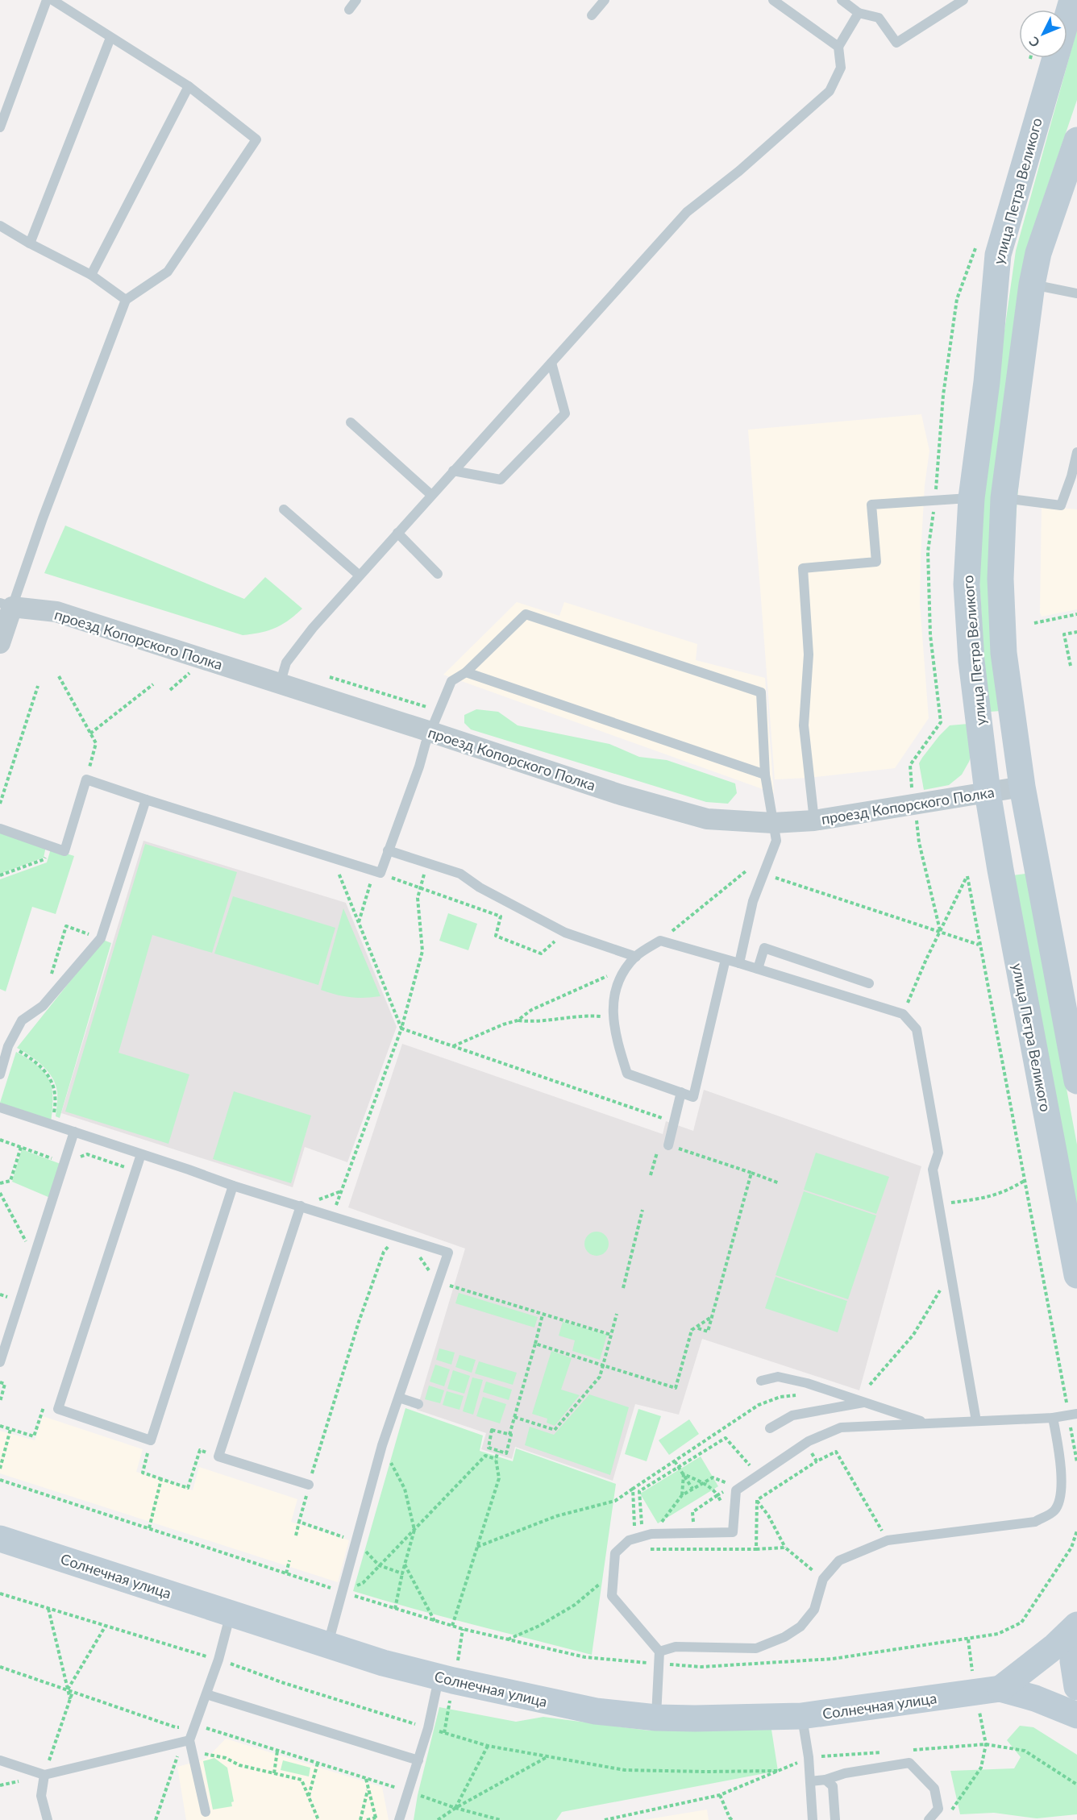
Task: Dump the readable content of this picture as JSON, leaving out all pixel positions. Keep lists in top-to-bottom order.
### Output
{
  "streets": {
    "street": ["улица Петра Великого", "проезд Копорского Полка", "Солнечная улица"]
  },
  "crossings": [
    ["улица Петра Великого", "проезд Копорского Полка"]
  ],
  "north": "bottom left"
}
